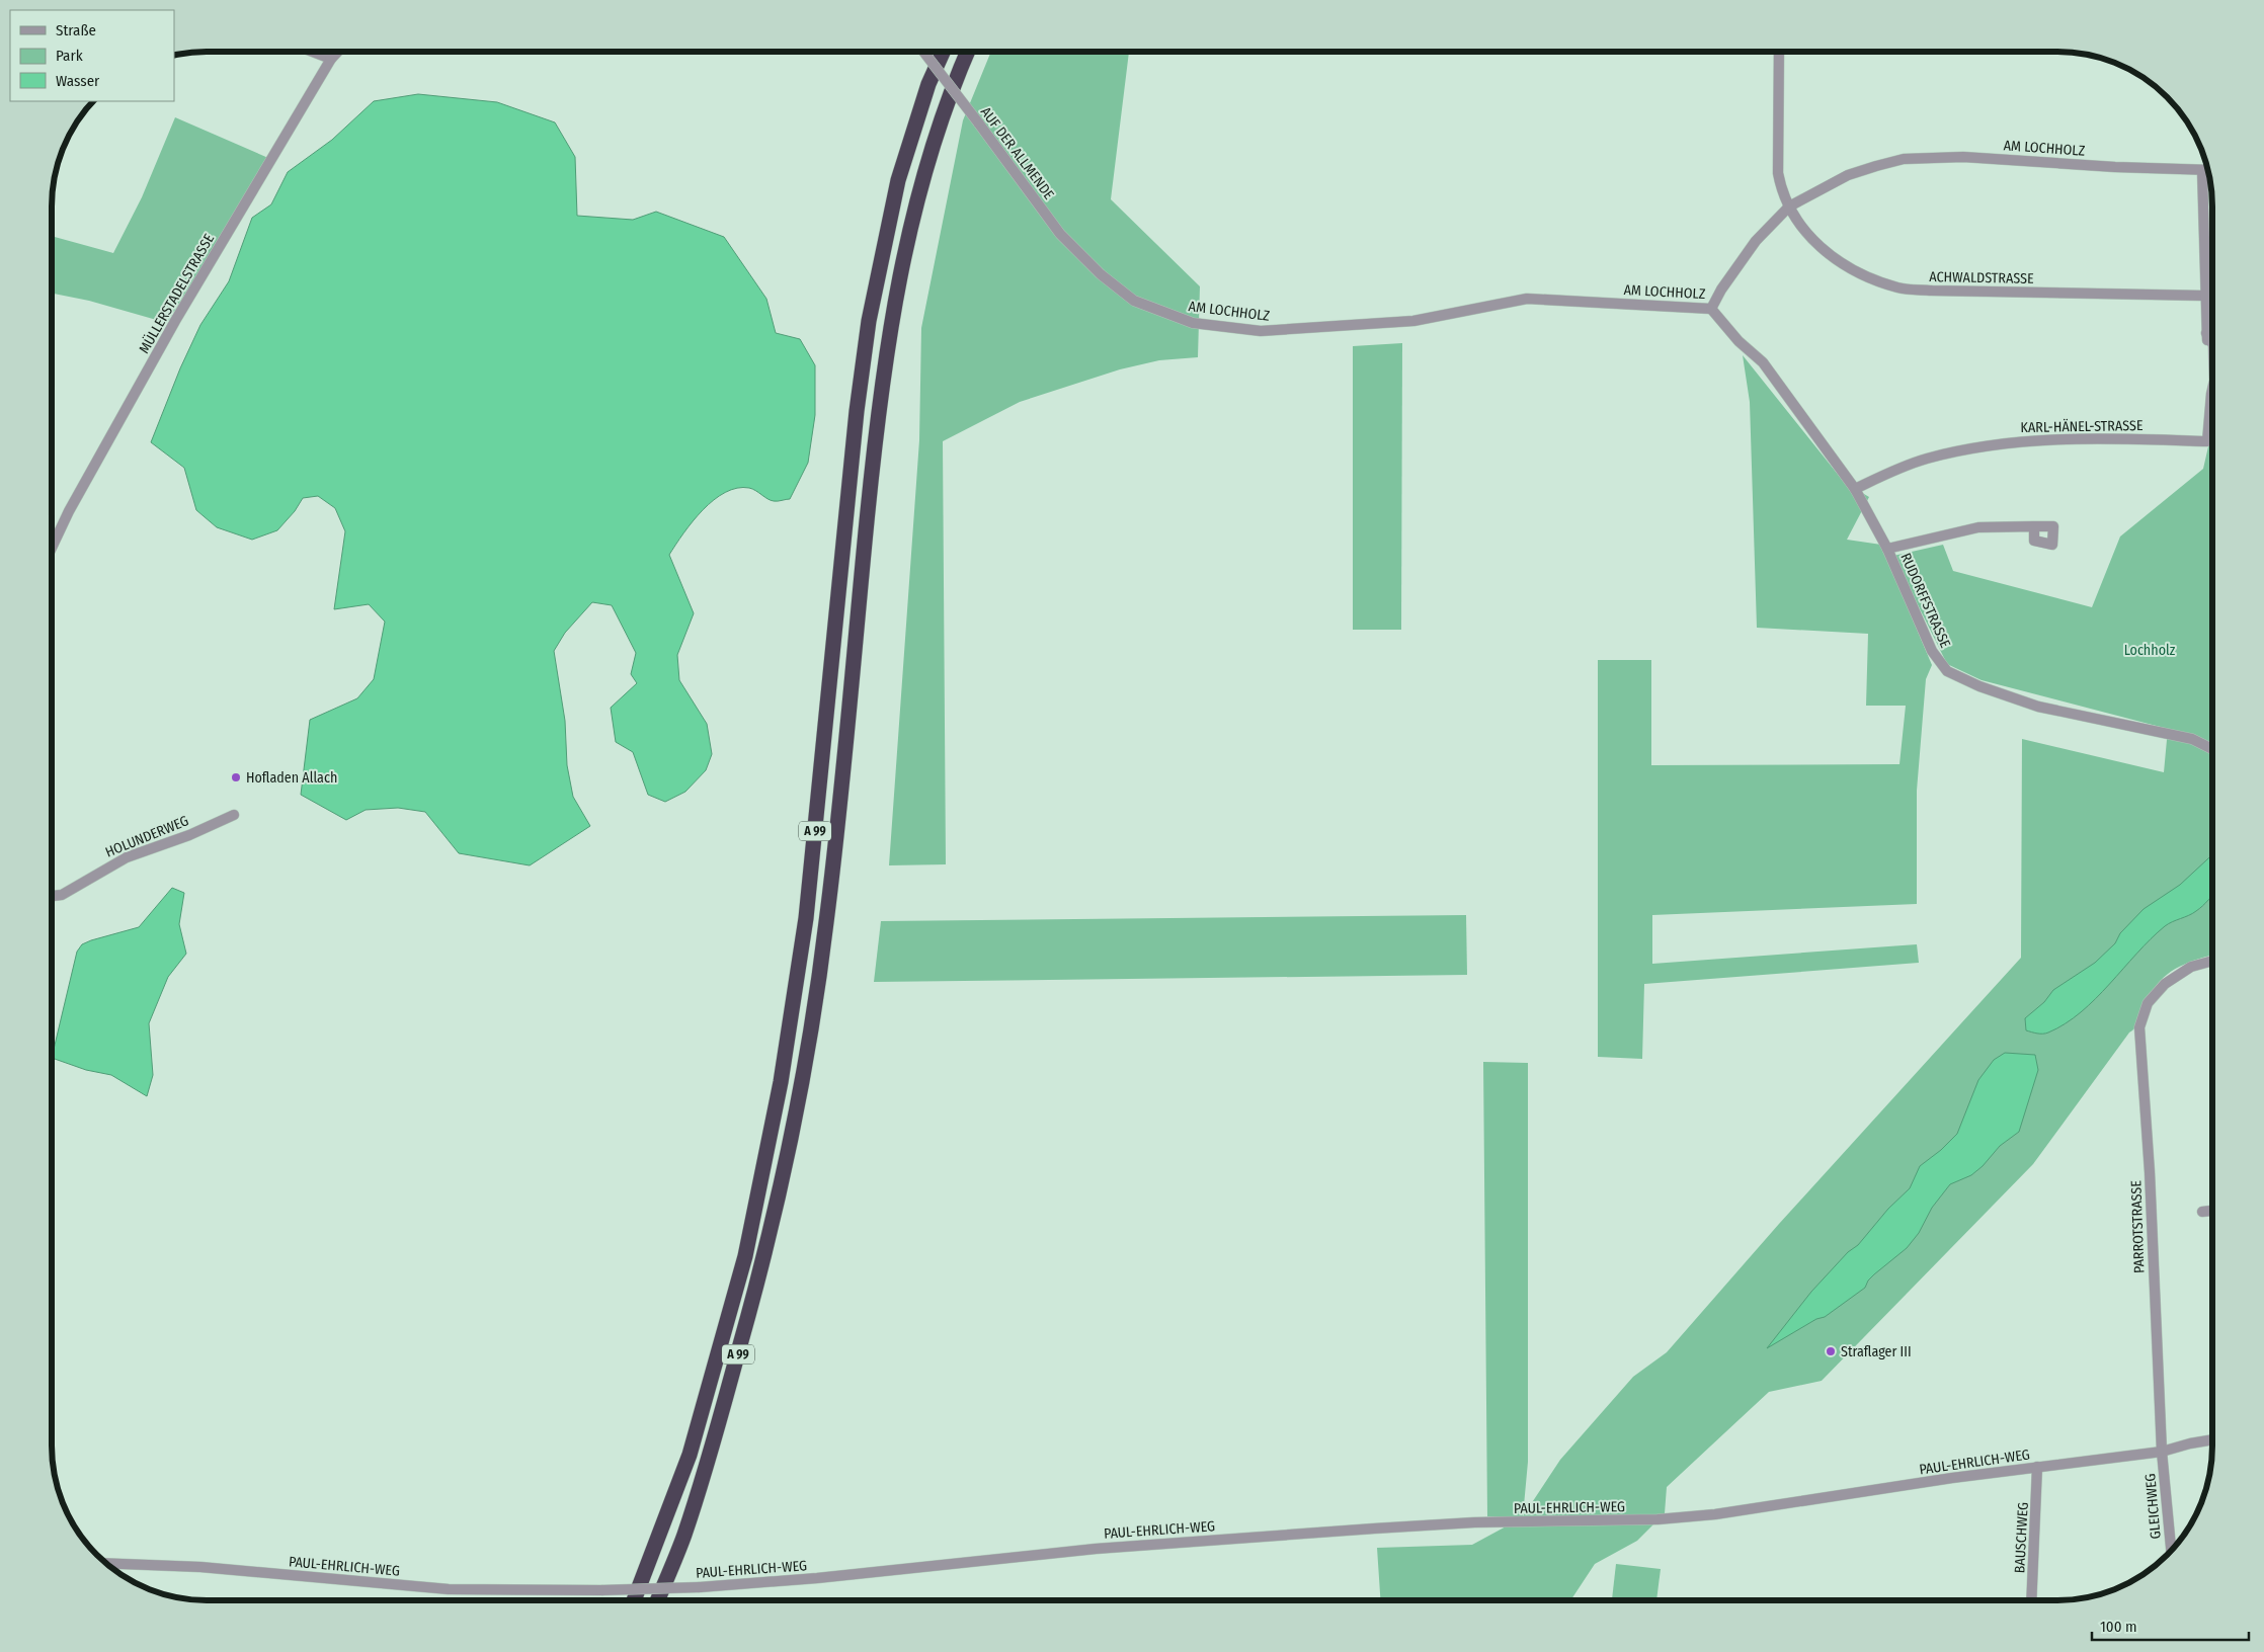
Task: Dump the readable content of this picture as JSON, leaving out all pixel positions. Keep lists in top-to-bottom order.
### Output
{
  "streets": {
    "highway": ["A 99"],
    "street": [
      "AM LOCHHOLZ",
      "AUF DER ALLMENDE",
      "ACHWALDSTRASSE",
      "MÜLLERSTADELSTRASSE",
      "KARL-HÄNEL-STRASSE",
      "RUDORFFSTRASSE",
      "HOLUNDERWEG",
      "PARROTSTRASSE",
      "PAUL-EHRLICH-WEG",
      "GLEICHWEG",
      "BAUSCHWEG"
    ]
  },
  "crossings": [
    ["AM LOCHHOLZ", "AUF DER ALLMENDE"],
    ["AM LOCHHOLZ", "ACHWALDSTRASSE"],
    ["AM LOCHHOLZ", "KARL-HÄNEL-STRASSE"],
    ["AM LOCHHOLZ", "RUDORFFSTRASSE"],
    ["ACHWALDSTRASSE", "KARL-HÄNEL-STRASSE"],
    ["KARL-HÄNEL-STRASSE", "RUDORFFSTRASSE"],
    ["PARROTSTRASSE", "PAUL-EHRLICH-WEG"],
    ["PARROTSTRASSE", "GLEICHWEG"],
    ["PAUL-EHRLICH-WEG", "GLEICHWEG"],
    ["PAUL-EHRLICH-WEG", "BAUSCHWEG"]
  ],
  "parks": ["Lochholz"],
  "places": ["Hofladen Allach", "Straflager III"],
  "legend": ["Straße", "Park", "Wasser"],
  "scale_bar": "100 m"
}
